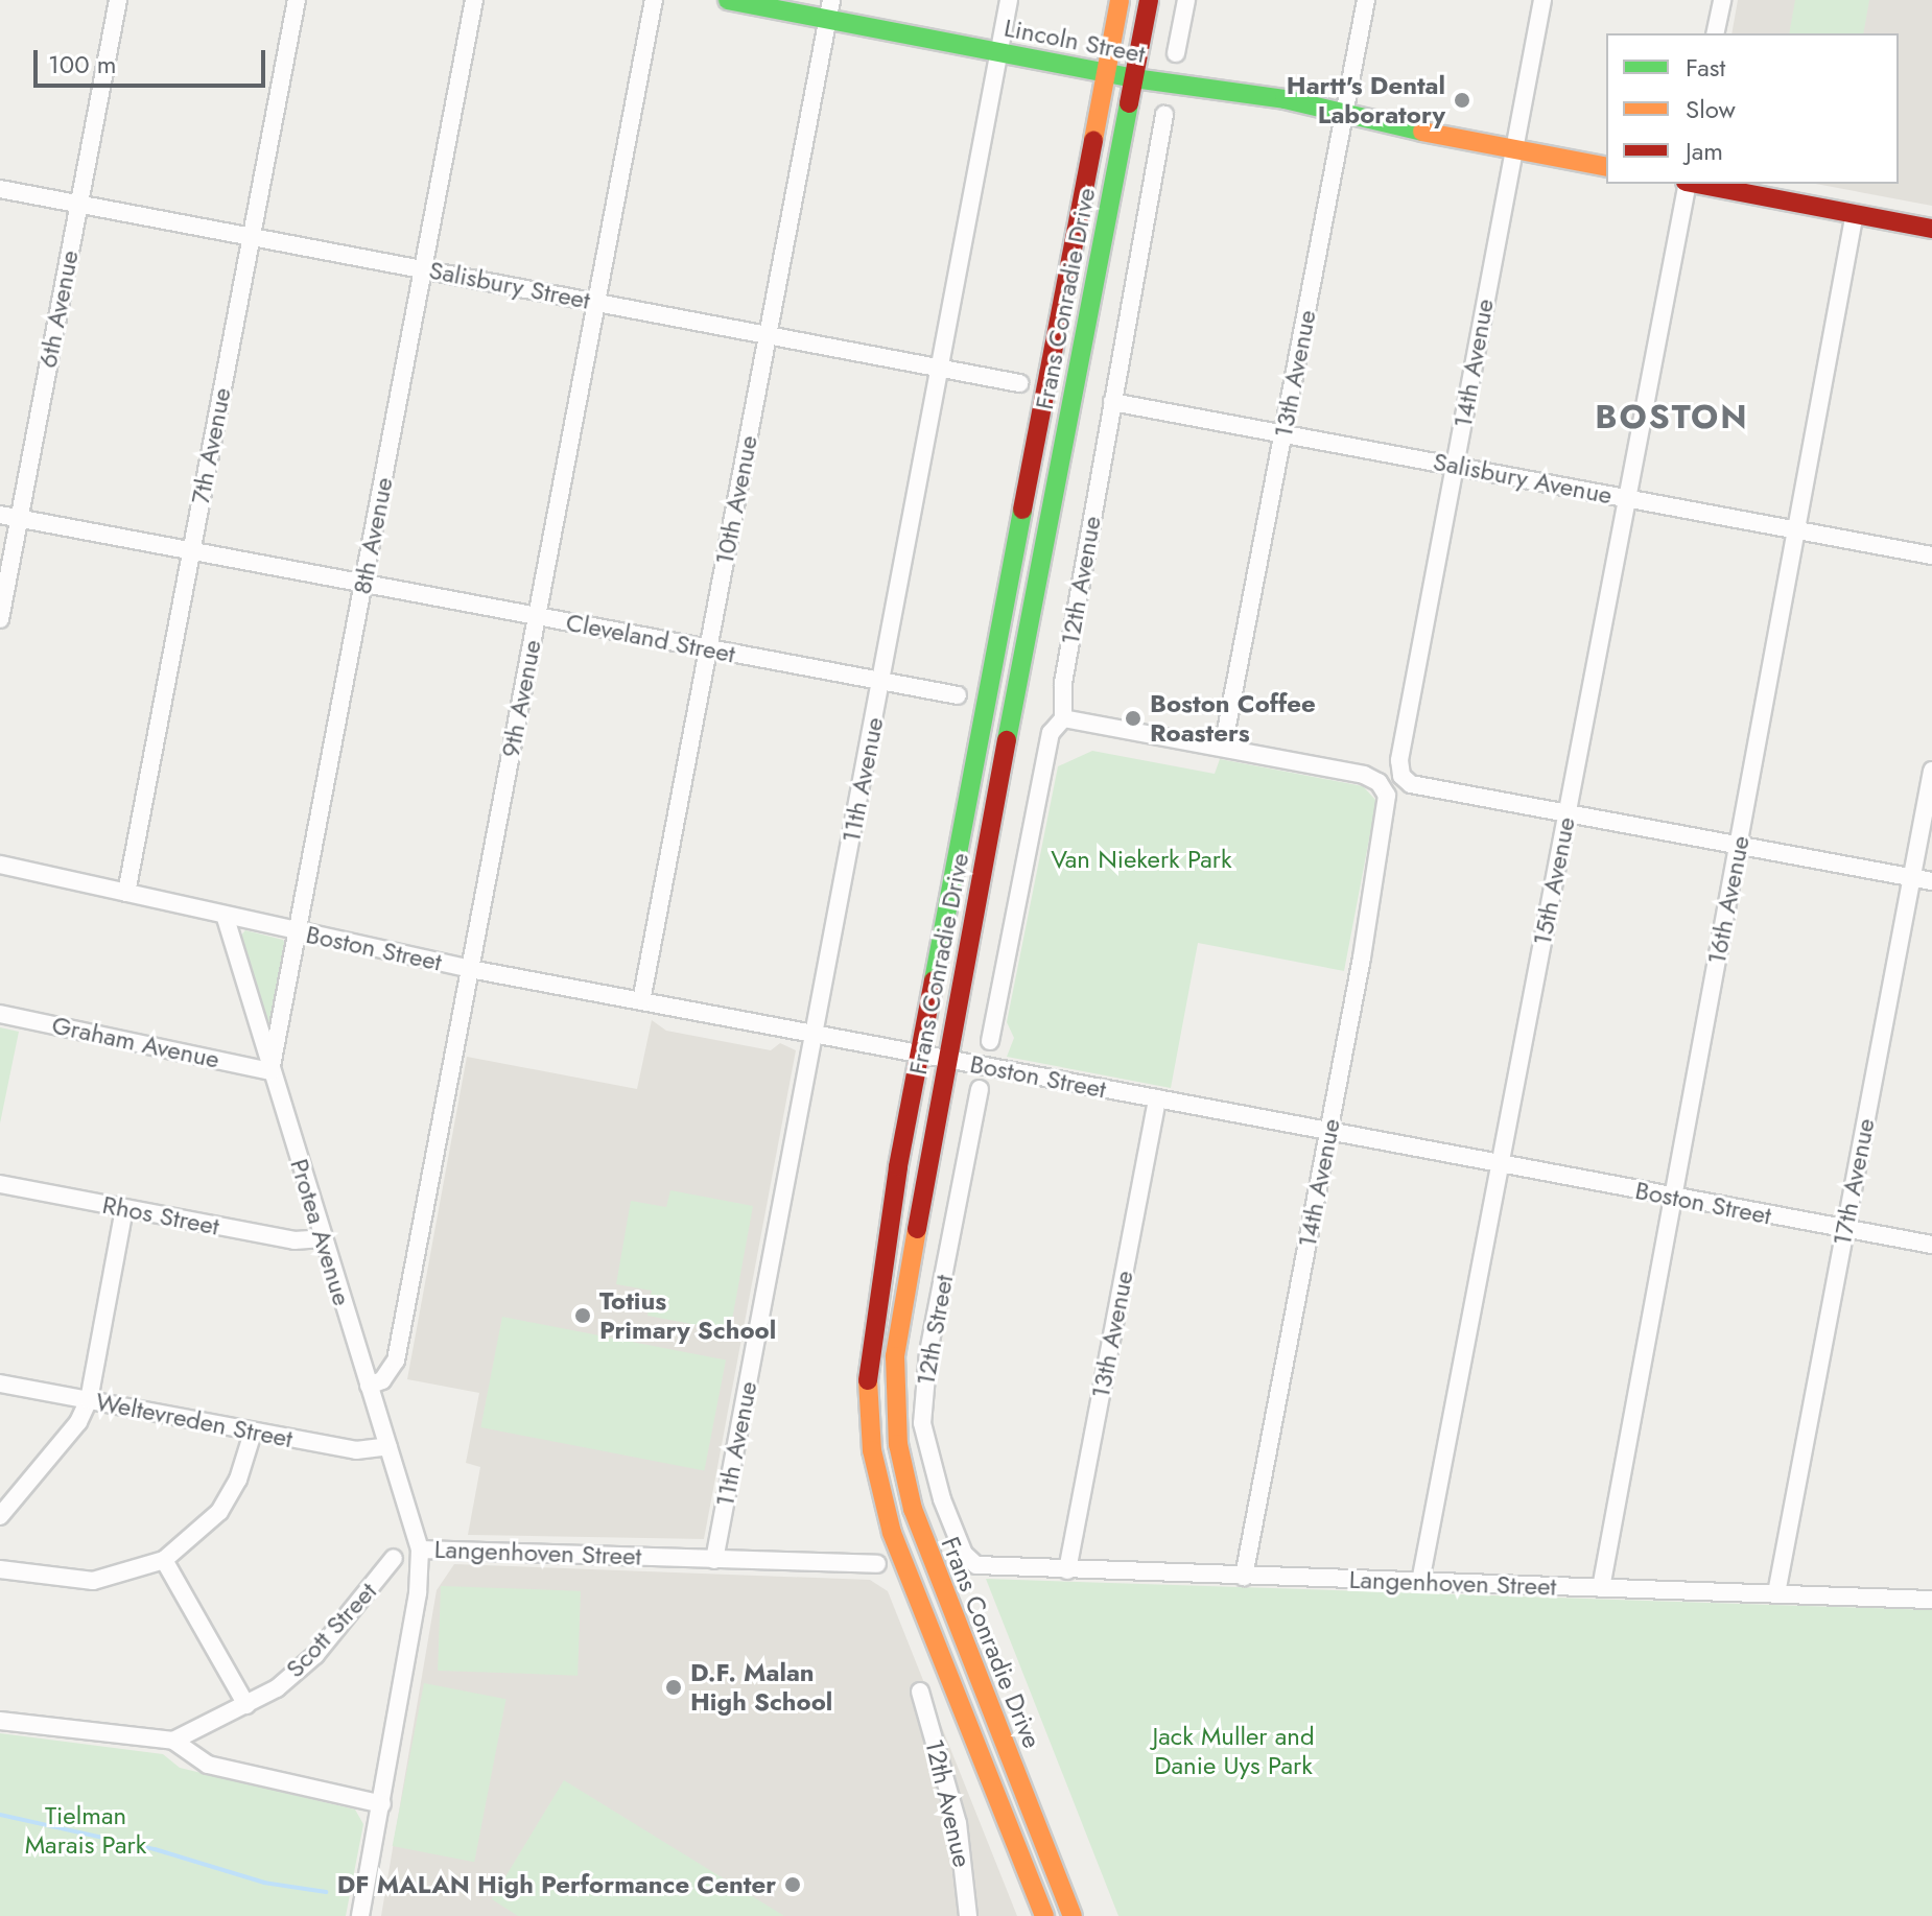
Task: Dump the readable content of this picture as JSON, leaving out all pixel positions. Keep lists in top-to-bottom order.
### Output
{
  "streets": {
    "main road": ["Lincoln Street", "Frans Conradie Drive"],
    "street": [
      "Salisbury Street",
      "6th Avenue",
      "14th Avenue",
      "13th Avenue",
      "7th Avenue",
      "Salisbury Avenue",
      "10th Avenue",
      "8th Avenue",
      "12th Avenue",
      "Cleveland Street",
      "9th Avenue",
      "11th Avenue",
      "15th Avenue",
      "16th Avenue",
      "Boston Street",
      "Graham Avenue",
      "17th Avenue",
      "Rhos Street",
      "Protea Avenue",
      "12th Street",
      "Weltevreden Street",
      "Langenhoven Street",
      "Scott Street"
    ]
  },
  "crossings": [
    ["Lincoln Street", "Frans Conradie Drive"],
    ["Lincoln Street", "14th Avenue"],
    ["Lincoln Street", "13th Avenue"],
    ["Lincoln Street", "10th Avenue"],
    ["Lincoln Street", "11th Avenue"],
    ["Salisbury Street", "6th Avenue"],
    ["Salisbury Street", "7th Avenue"],
    ["Salisbury Street", "10th Avenue"],
    ["Salisbury Street", "8th Avenue"],
    ["Salisbury Street", "9th Avenue"],
    ["Salisbury Street", "11th Avenue"],
    ["Frans Conradie Drive", "Boston Street"],
    ["6th Avenue", "Cleveland Street"],
    ["14th Avenue", "13th Avenue"],
    ["14th Avenue", "Salisbury Avenue"],
    ["14th Avenue", "15th Avenue"],
    ["14th Avenue", "Boston Street"],
    ["14th Avenue", "Langenhoven Street"],
    ["13th Avenue", "Salisbury Avenue"],
    ["13th Avenue", "Boston Street"],
    ["13th Avenue", "Langenhoven Street"],
    ["7th Avenue", "Cleveland Street"],
    ["7th Avenue", "Boston Street"],
    ["Salisbury Avenue", "12th Avenue"],
    ["Salisbury Avenue", "15th Avenue"],
    ["Salisbury Avenue", "16th Avenue"],
    ["10th Avenue", "Cleveland Street"],
    ["10th Avenue", "Boston Street"],
    ["8th Avenue", "Cleveland Street"],
    ["8th Avenue", "Boston Street"],
    ["8th Avenue", "Graham Avenue"],
    ["8th Avenue", "Protea Avenue"],
    ["Cleveland Street", "9th Avenue"],
    ["Cleveland Street", "11th Avenue"],
    ["9th Avenue", "Boston Street"],
    ["9th Avenue", "Protea Avenue"],
    ["11th Avenue", "Boston Street"],
    ["11th Avenue", "Langenhoven Street"],
    ["15th Avenue", "Boston Street"],
    ["15th Avenue", "Langenhoven Street"],
    ["16th Avenue", "Boston Street"],
    ["16th Avenue", "Langenhoven Street"],
    ["Boston Street", "17th Avenue"],
    ["Boston Street", "Protea Avenue"],
    ["Graham Avenue", "Protea Avenue"],
    ["17th Avenue", "Langenhoven Street"],
    ["Rhos Street", "Protea Avenue"],
    ["Protea Avenue", "Weltevreden Street"],
    ["Protea Avenue", "Langenhoven Street"],
    ["12th Street", "Langenhoven Street"]
  ],
  "districts": ["BOSTON"],
  "parks": ["Van Niekerk Park", "Jack Muller and Danie Uys Park", "Tielman Marais Park"],
  "places": [
    "Hartt's Dental Laboratory",
    "Boston Coffee Roasters",
    "Totius Primary School",
    "D.F. Malan High School",
    "DF MALAN High Performance Center"
  ],
  "legend": ["Fast", "Slow", "Jam"],
  "scale_bar": "100 m"
}
